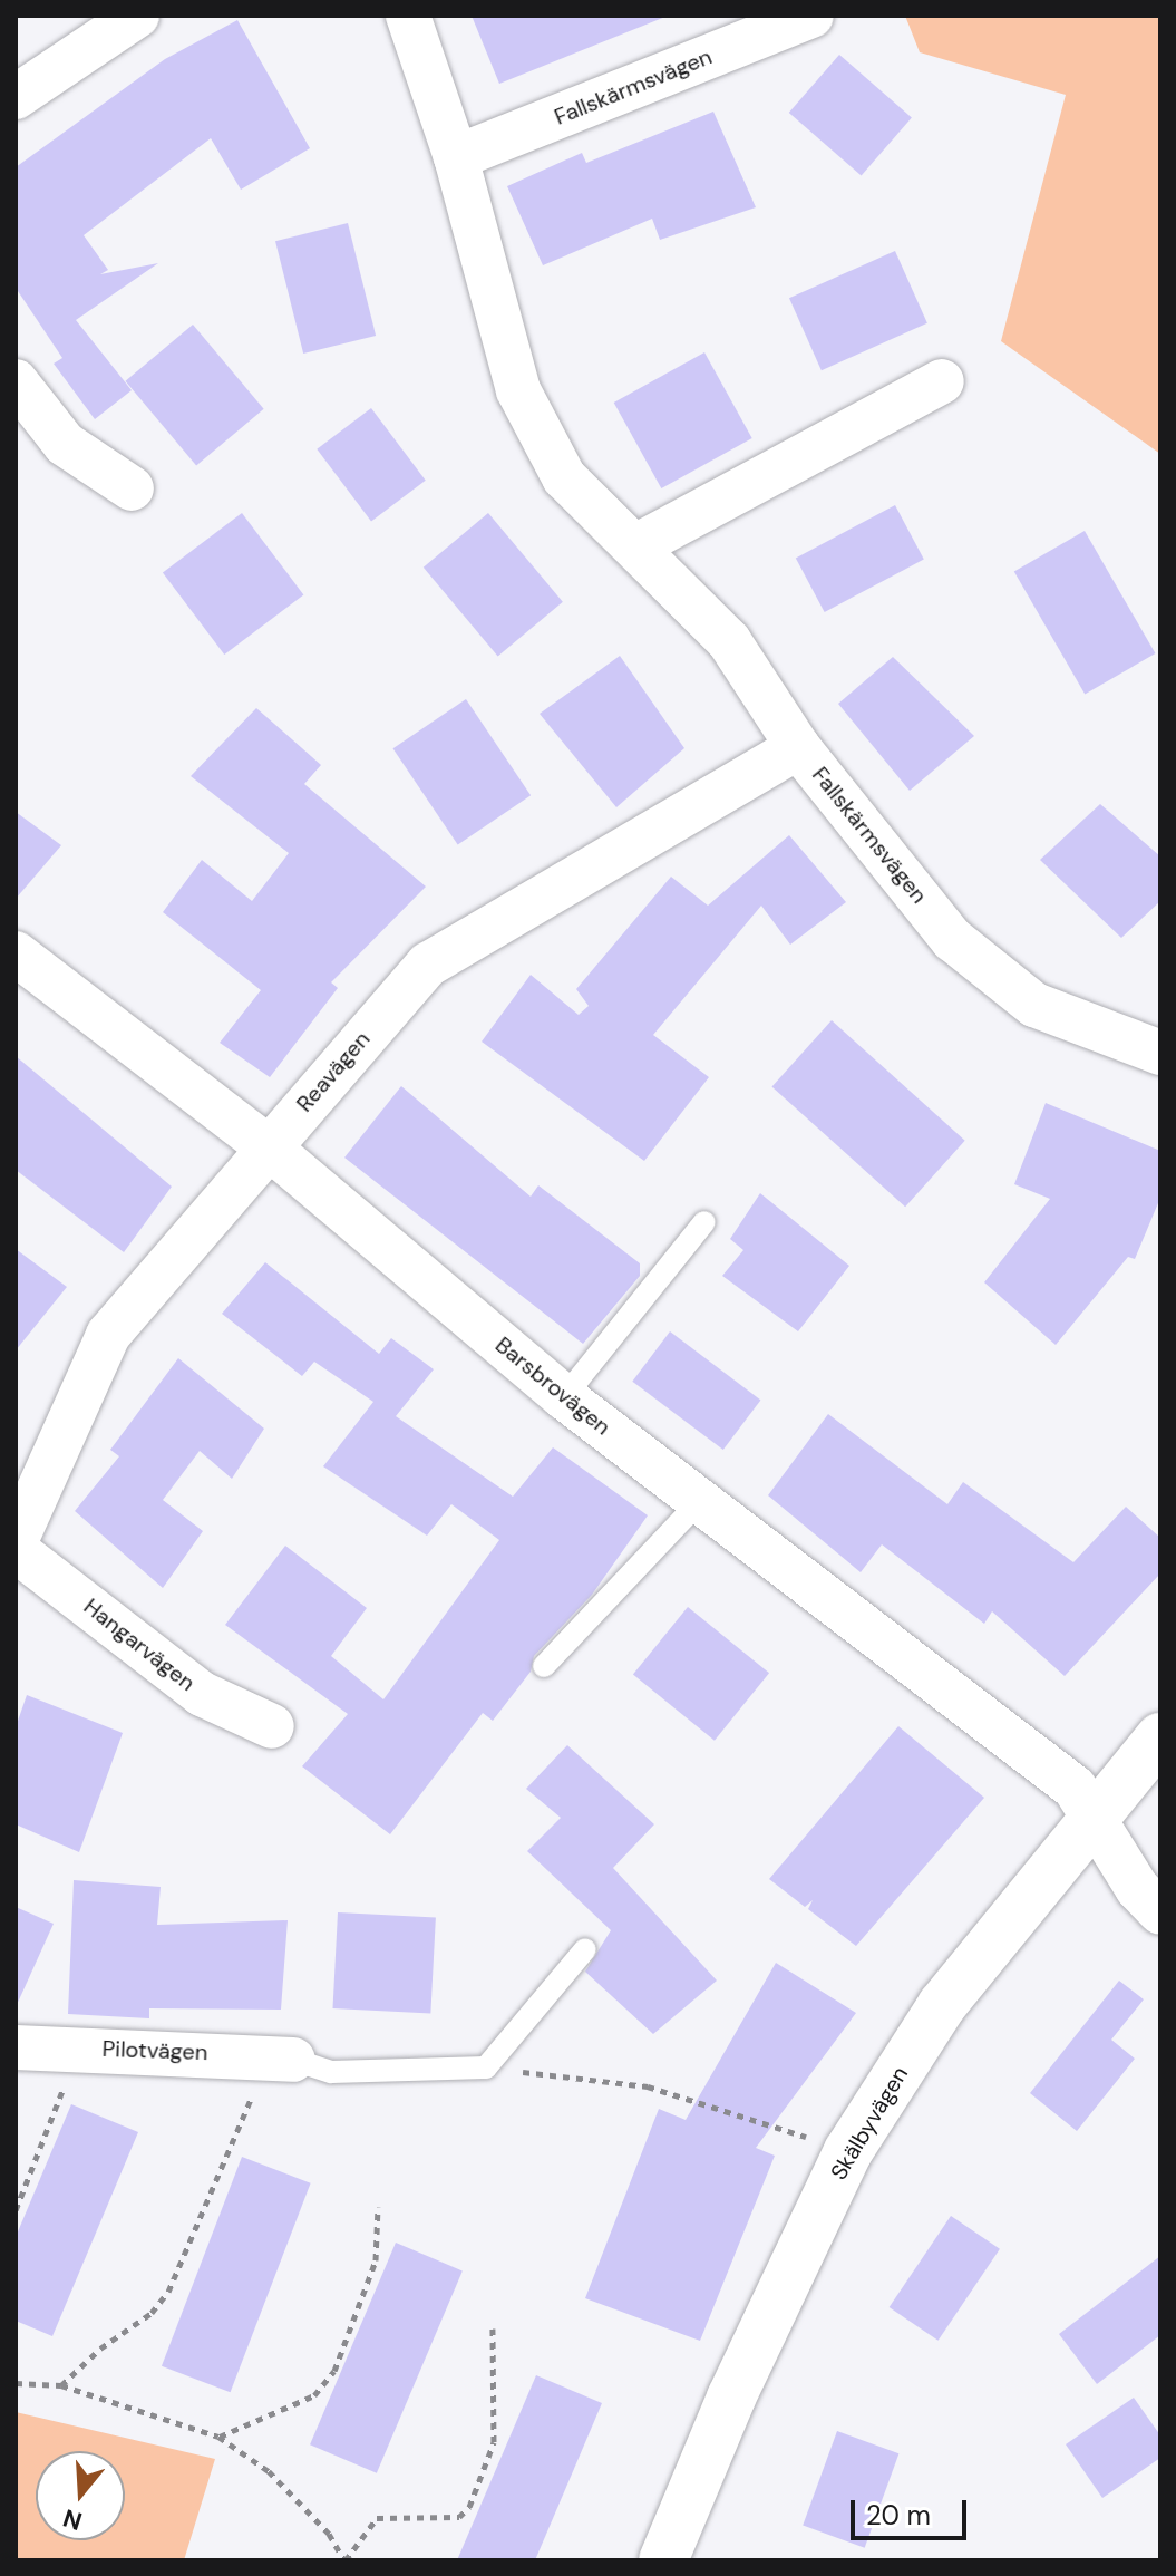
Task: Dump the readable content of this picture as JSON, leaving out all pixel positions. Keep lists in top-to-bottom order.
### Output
{
  "streets": {
    "street": [
      "Fallskärmsvägen",
      "Reavägen",
      "Barsbrovägen",
      "Hangarvägen",
      "Pilotvägen",
      "Skälbyvägen"
    ]
  },
  "crossings": [
    ["Fallskärmsvägen", "Reavägen"],
    ["Reavägen", "Barsbrovägen"],
    ["Barsbrovägen", "Skälbyvägen"]
  ],
  "scale_bar": "20 m",
  "north": "bottom"
}
